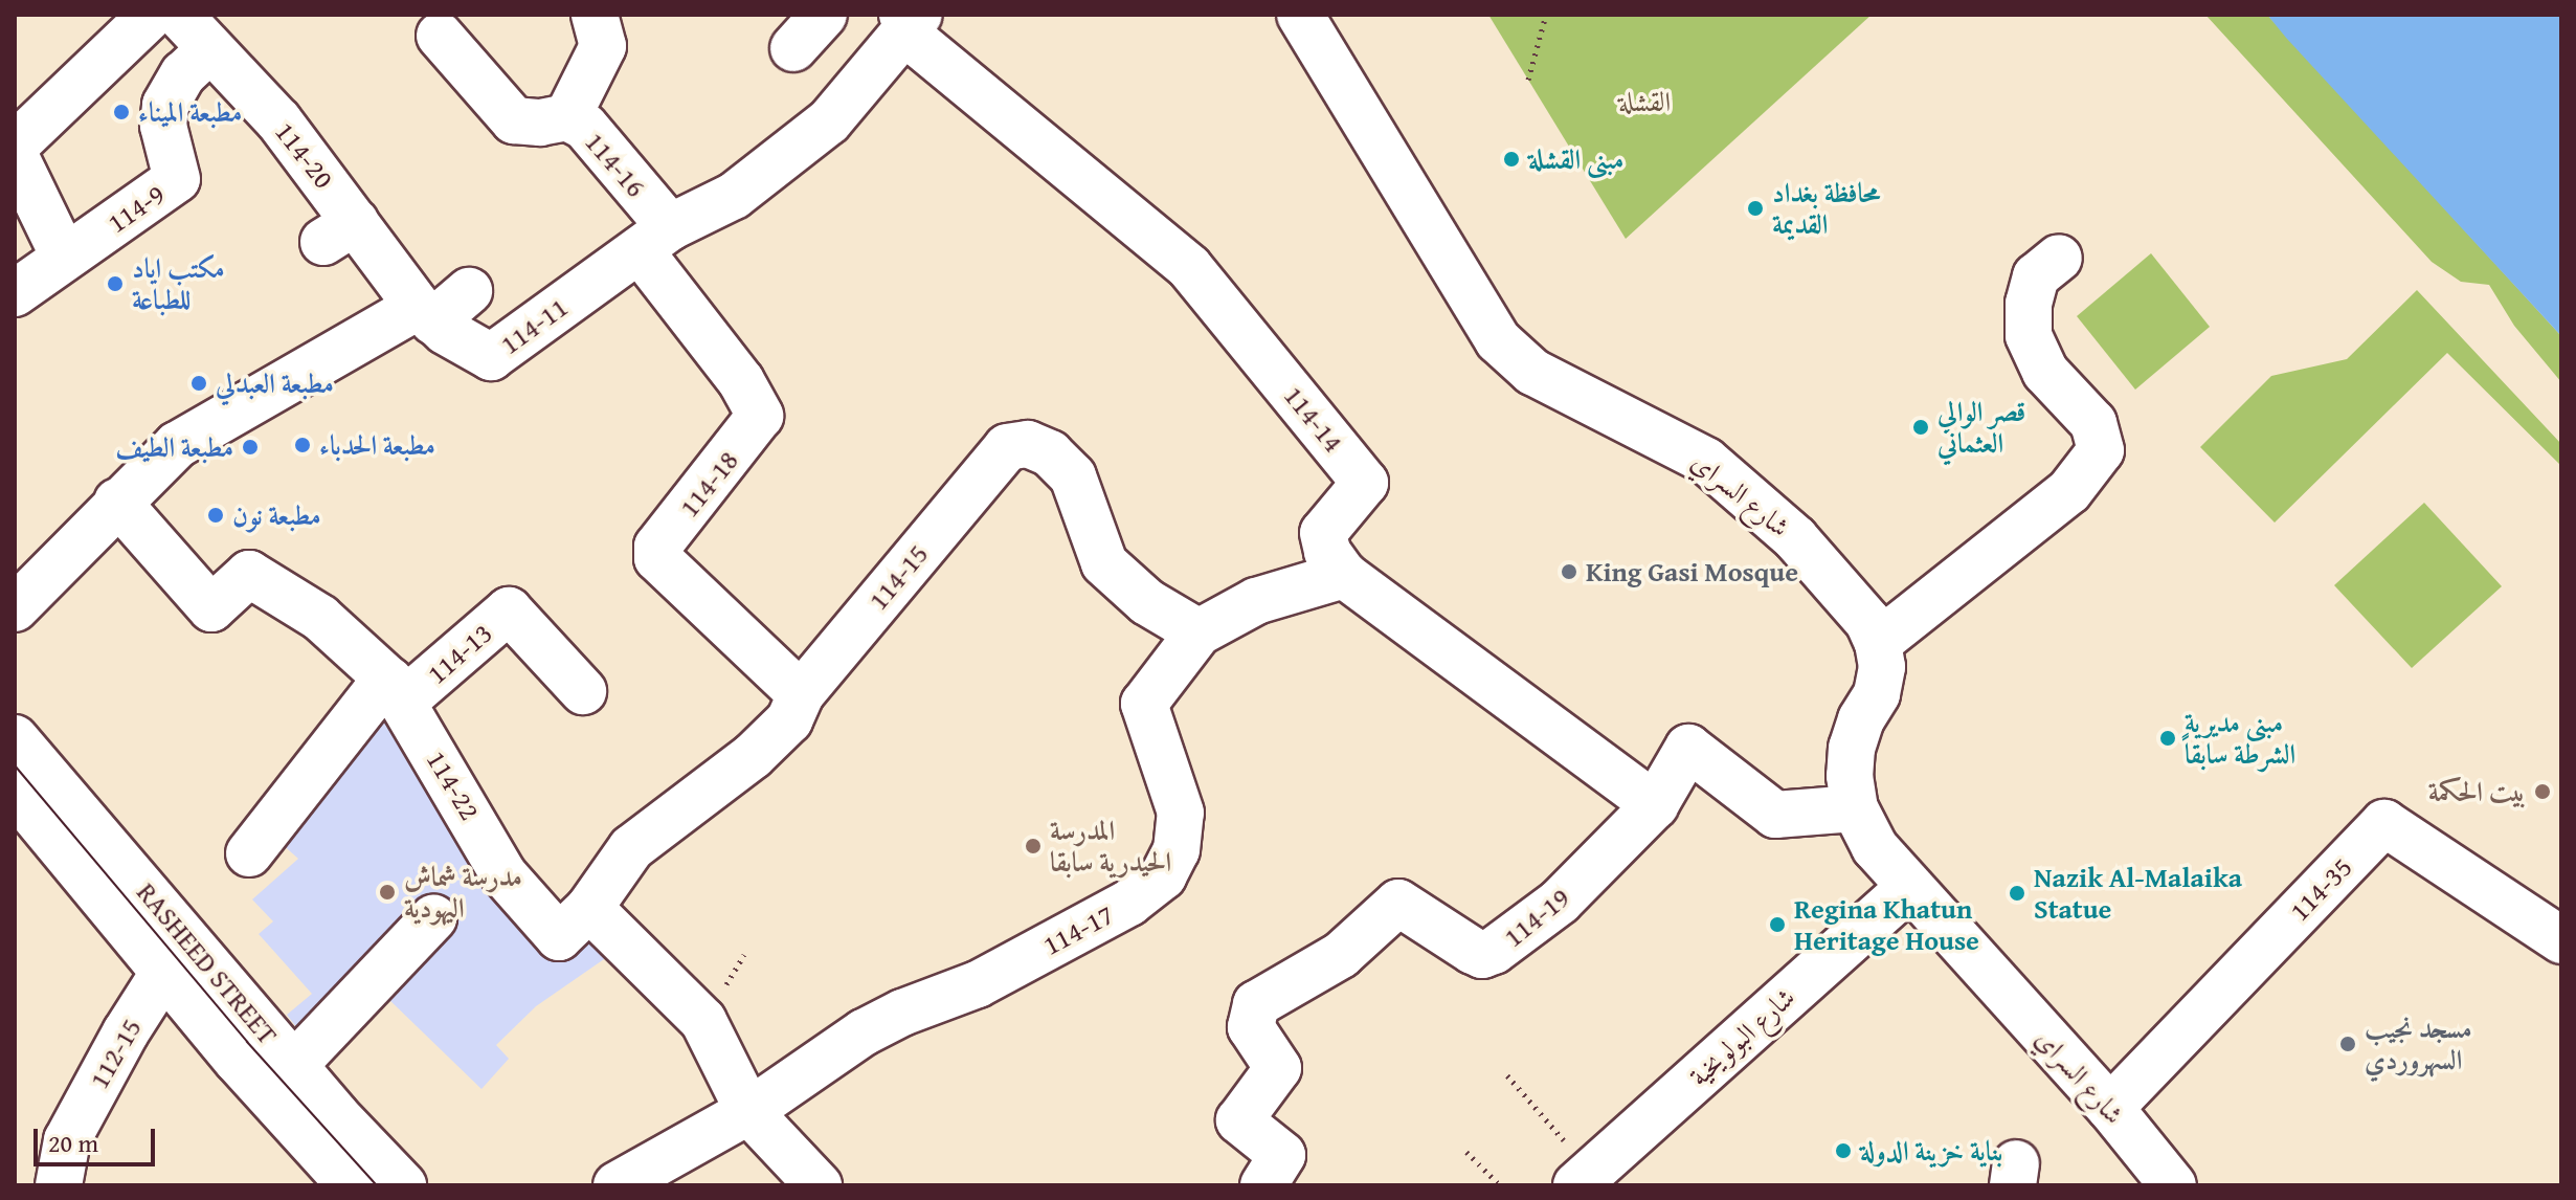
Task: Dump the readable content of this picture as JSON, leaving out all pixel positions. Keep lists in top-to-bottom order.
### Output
{
  "streets": {
    "street": [
      "114-20",
      "114-16",
      "114-9",
      "114-11",
      "114-14",
      "114-18",
      "شارع السراي",
      "114-15",
      "114-13",
      "114-22",
      "114-35",
      "114-19",
      "114-17",
      "RASHEED STREET",
      "شارع البولويخية",
      "112-15"
    ]
  },
  "crossings": [
    ["114-20", "114-9"],
    ["114-20", "114-11"],
    ["114-16", "114-11"],
    ["114-16", "114-18"],
    ["114-11", "114-14"],
    ["114-11", "114-18"],
    ["114-14", "114-19"],
    ["114-14", "114-17"],
    ["114-18", "114-15"],
    ["شارع السراي", "114-35"],
    ["شارع السراي", "114-19"],
    ["شارع السراي", "شارع البولويخية"],
    ["114-15", "114-22"],
    ["114-15", "114-17"],
    ["114-13", "114-22"],
    ["RASHEED STREET", "112-15"]
  ],
  "parks": ["القشلة"],
  "places": [
    "مطبعة الميناء",
    "مبنى القشلة",
    "محافظة بغداد القديمة",
    "مكتب اياد للطباعة",
    "مطبعة العبدلي",
    "قصر الوالي العثماني",
    "مطبعة الحدباء",
    "مطبعة الطيف",
    "مطبعة نون",
    "King Gasi Mosque",
    "مبنى مديرية الشرطة سابقاً",
    "بيت الحكمة",
    "المدرسة الحيدرية سابقا",
    "مدرسة شماش اليهودية",
    "Nazik Al-Malaika Statue",
    "Regina Khatun Heritage House",
    "مسجد نجيب السهروردي",
    "بناية خزينة الدولة"
  ],
  "scale_bar": "20 m"
}
